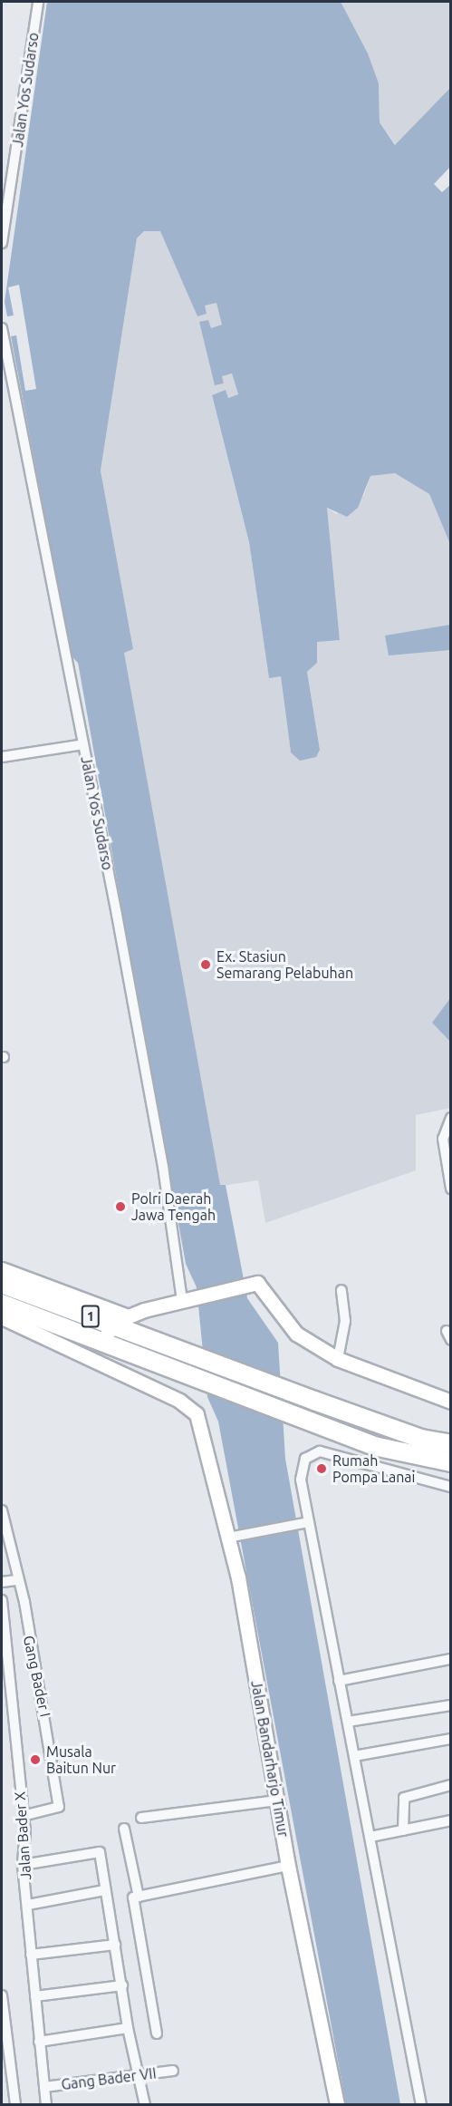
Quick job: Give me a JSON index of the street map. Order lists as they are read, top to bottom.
{
  "streets": {
    "highway": ["1"],
    "street": [
      "Jalan Yos Sudarso",
      "Gang Bader I",
      "Jalan Bandarharjo Timur",
      "Jalan Bader X",
      "Gang Bader VII"
    ]
  },
  "crossings": [
    ["1", "Jalan Bandarharjo Timur"],
    ["Gang Bader I", "Jalan Bader X"],
    ["Jalan Bader X", "Gang Bader VII"]
  ],
  "places": [
    "Ex. Stasiun Semarang Pelabuhan",
    "Polri Daerah Jawa Tengah",
    "Rumah Pompa Lanai",
    "Musala Baitun Nur"
  ]
}
